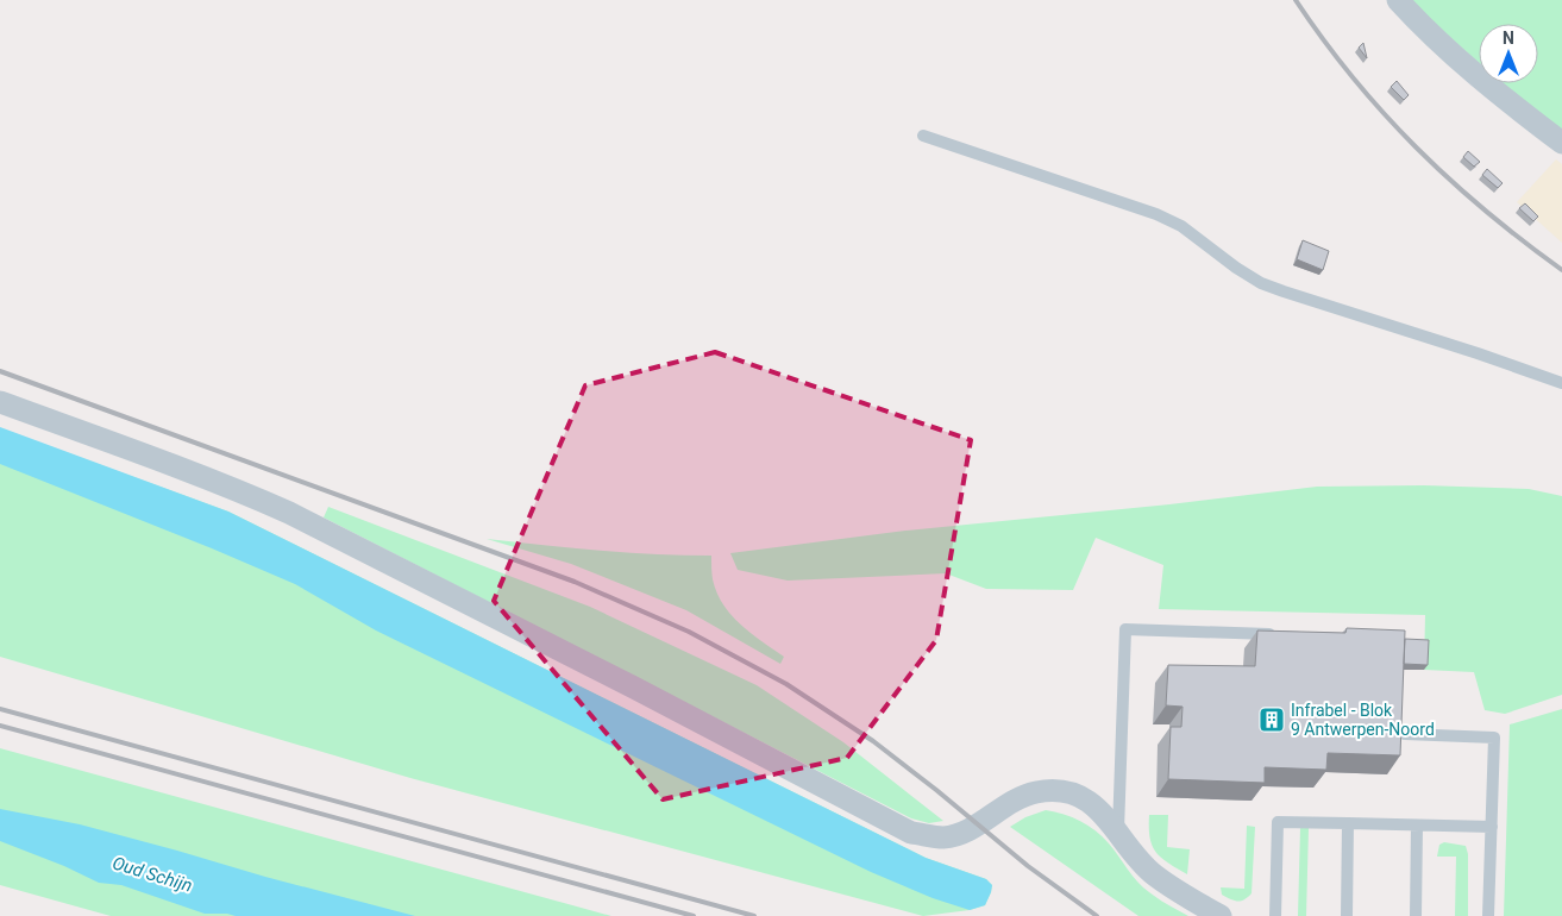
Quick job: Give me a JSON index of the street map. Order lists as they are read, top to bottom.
{
  "water": ["Oud Schijn"],
  "places": {
    "building": ["Infrabel - Blok 9 Antwerpen-Noord"]
  },
  "north": "top"
}
